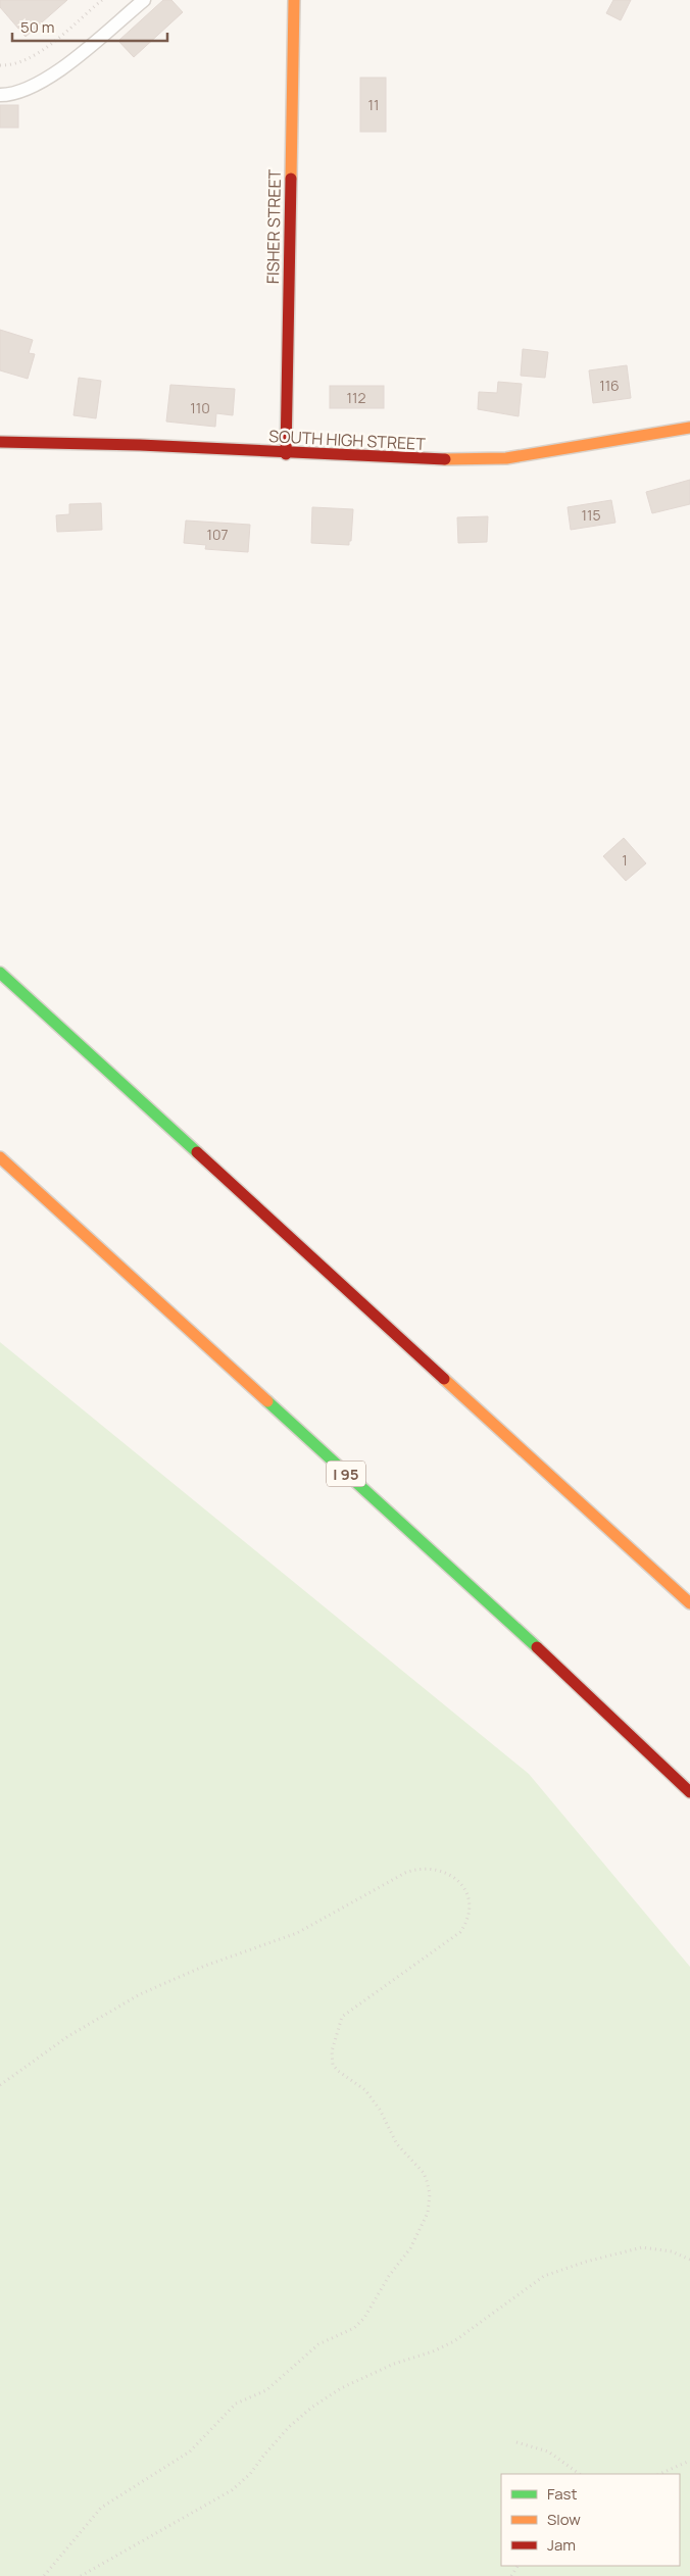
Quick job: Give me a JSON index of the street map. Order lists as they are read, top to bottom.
{
  "streets": {
    "main road": ["FISHER STREET", "SOUTH HIGH STREET", "I 95"]
  },
  "crossings": [
    ["FISHER STREET", "SOUTH HIGH STREET"]
  ],
  "house_numbers": [
    "11",
    "116",
    "112",
    "110",
    "115",
    "107",
    "1"
  ],
  "legend": ["Fast", "Slow", "Jam"],
  "scale_bar": "50 m"
}
